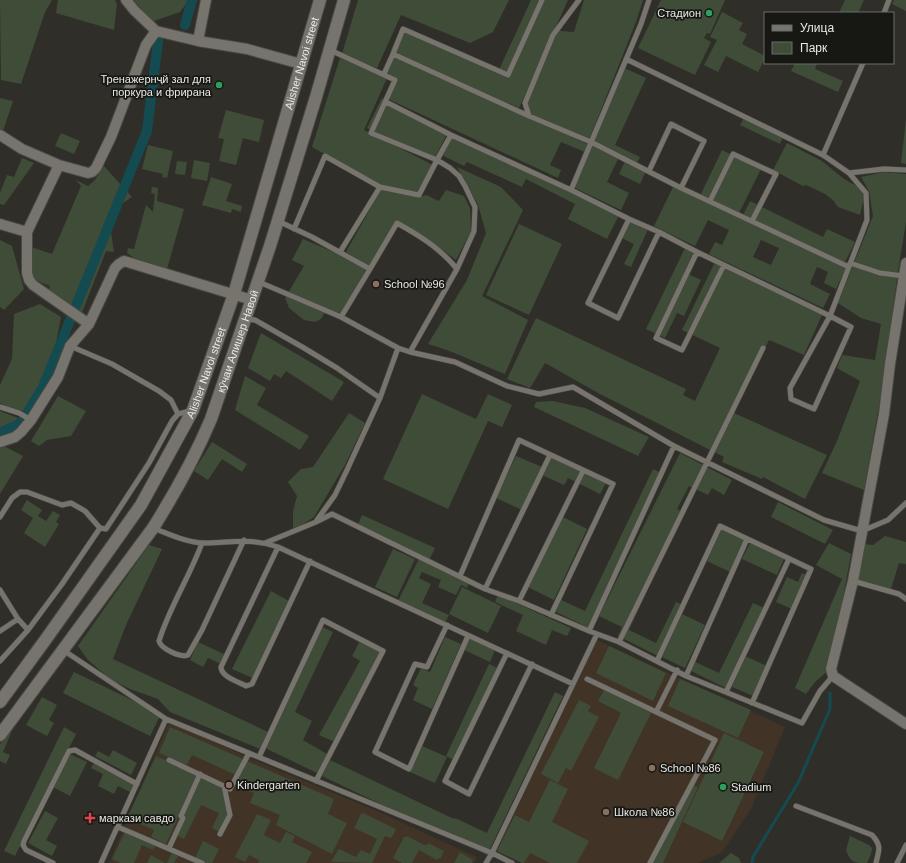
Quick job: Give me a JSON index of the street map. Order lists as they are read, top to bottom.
{
  "streets": {
    "street": ["Alisher Navoi street", "кӯчаи Алишер Навоӣ"]
  },
  "places": {
    "other": [
      "Стадион",
      "Тренажернҷй зал для поркура и фрирана",
      "School №96",
      "School №86",
      "Kindergarten",
      "Stadium",
      "Школа №86"
    ],
    "health": ["маркази савдо"]
  },
  "legend": ["Улица", "Парк"]
}
